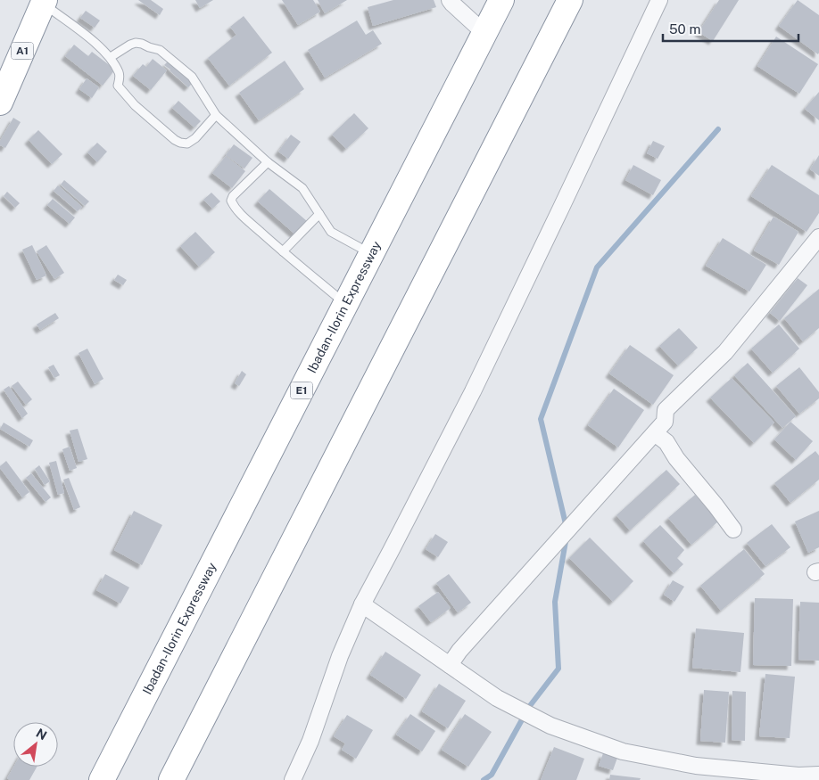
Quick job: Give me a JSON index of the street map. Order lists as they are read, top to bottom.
{
  "streets": {
    "highway": ["A1", "Ibadan-Ilorin Expressway", "E1"]
  },
  "scale_bar": "50 m",
  "north": "top right"
}
